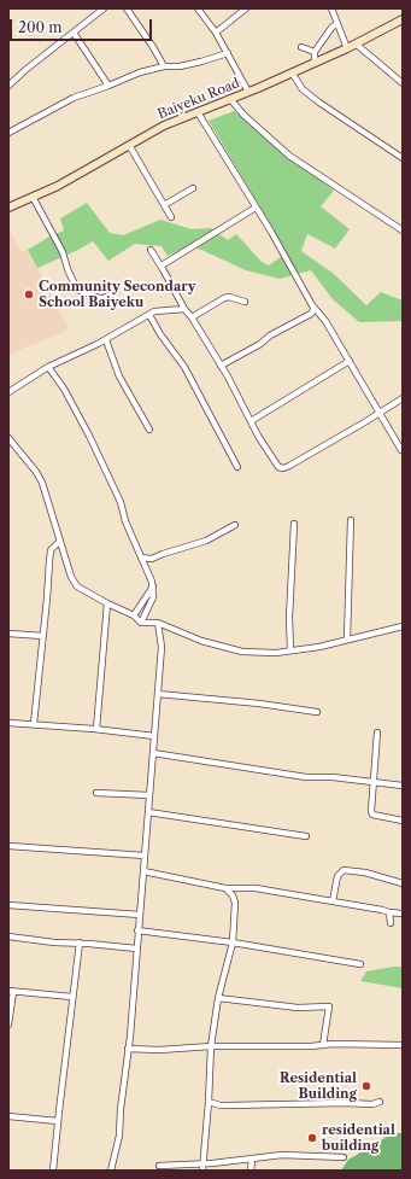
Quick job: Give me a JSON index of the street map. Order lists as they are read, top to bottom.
{
  "streets": {
    "main road": ["Baiyeku Road"]
  },
  "places": ["Community Secondary School Baiyeku", "Residential Building", "residential building"],
  "scale_bar": "200 m"
}
